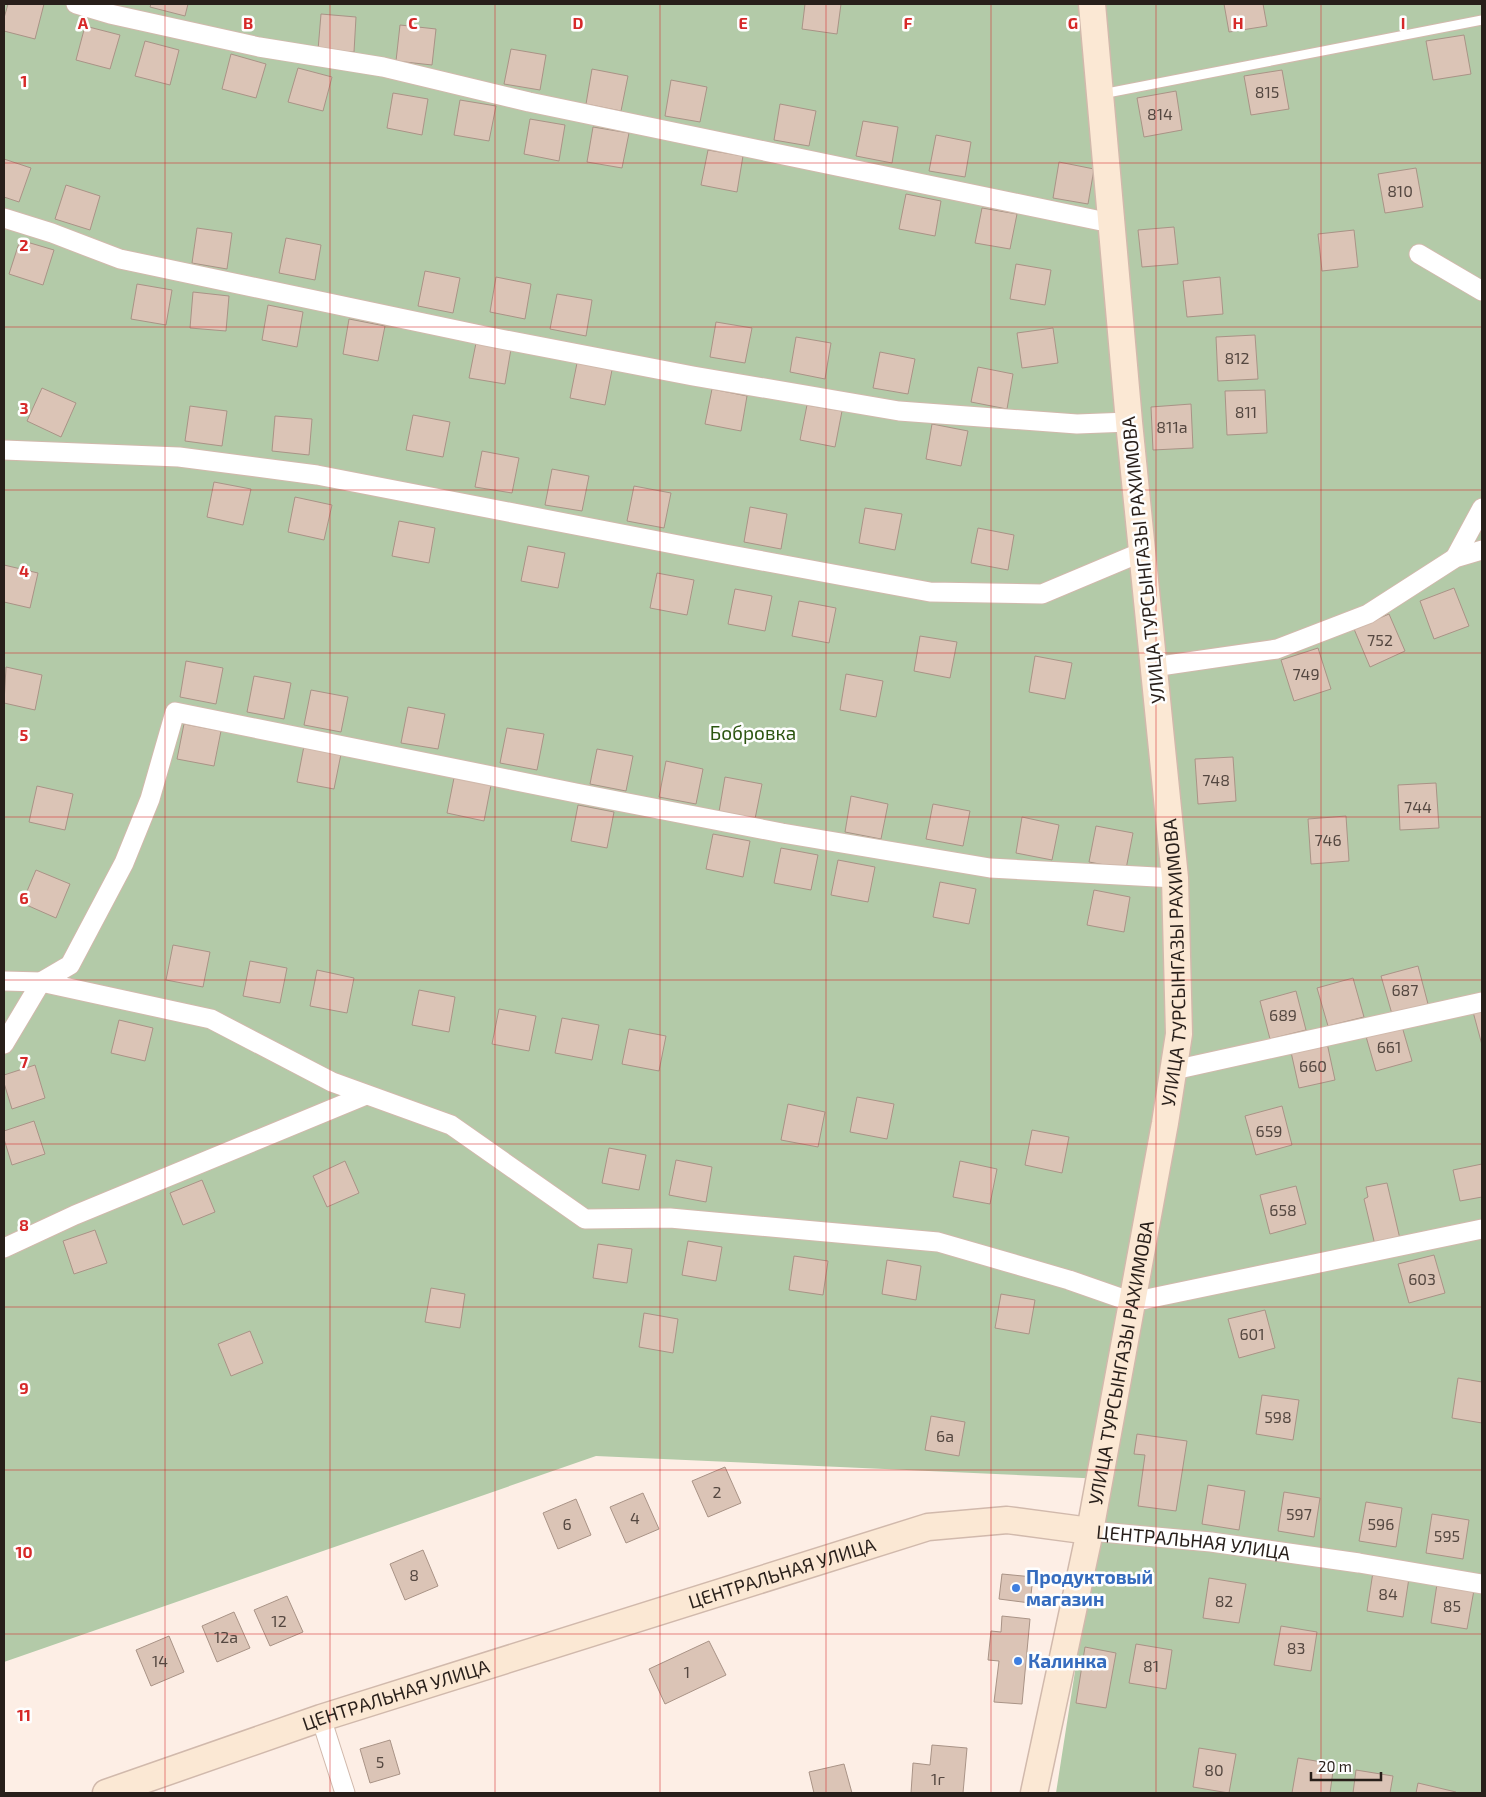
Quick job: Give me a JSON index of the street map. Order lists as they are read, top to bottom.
{
  "streets": {
    "street": ["УЛИЦА ТУРСЫНГАЗЫ РАХИМОВА", "ЦЕНТРАЛЬНАЯ УЛИЦА"]
  },
  "crossings": [
    ["УЛИЦА ТУРСЫНГАЗЫ РАХИМОВА", "ЦЕНТРАЛЬНАЯ УЛИЦА"]
  ],
  "parks": ["Бобровка"],
  "places": ["Продуктовый магазин", "Калинка"],
  "house_numbers": [
    "815",
    "814",
    "810",
    "812",
    "811",
    "811а",
    "752",
    "749",
    "748",
    "744",
    "746",
    "687",
    "689",
    "661",
    "660",
    "659",
    "658",
    "603",
    "601",
    "598",
    "6а",
    "2",
    "597",
    "4",
    "6",
    "596",
    "595",
    "8",
    "84",
    "82",
    "85",
    "12",
    "12а",
    "83",
    "14",
    "81",
    "1",
    "5",
    "80",
    "1г"
  ],
  "scale_bar": "20 m",
  "grid": {
    "columns": [
      "A",
      "B",
      "C",
      "D",
      "E",
      "F",
      "G",
      "H",
      "I"
    ],
    "rows": [
      "1",
      "2",
      "3",
      "4",
      "5",
      "6",
      "7",
      "8",
      "9",
      "10",
      "11"
    ]
  }
}
